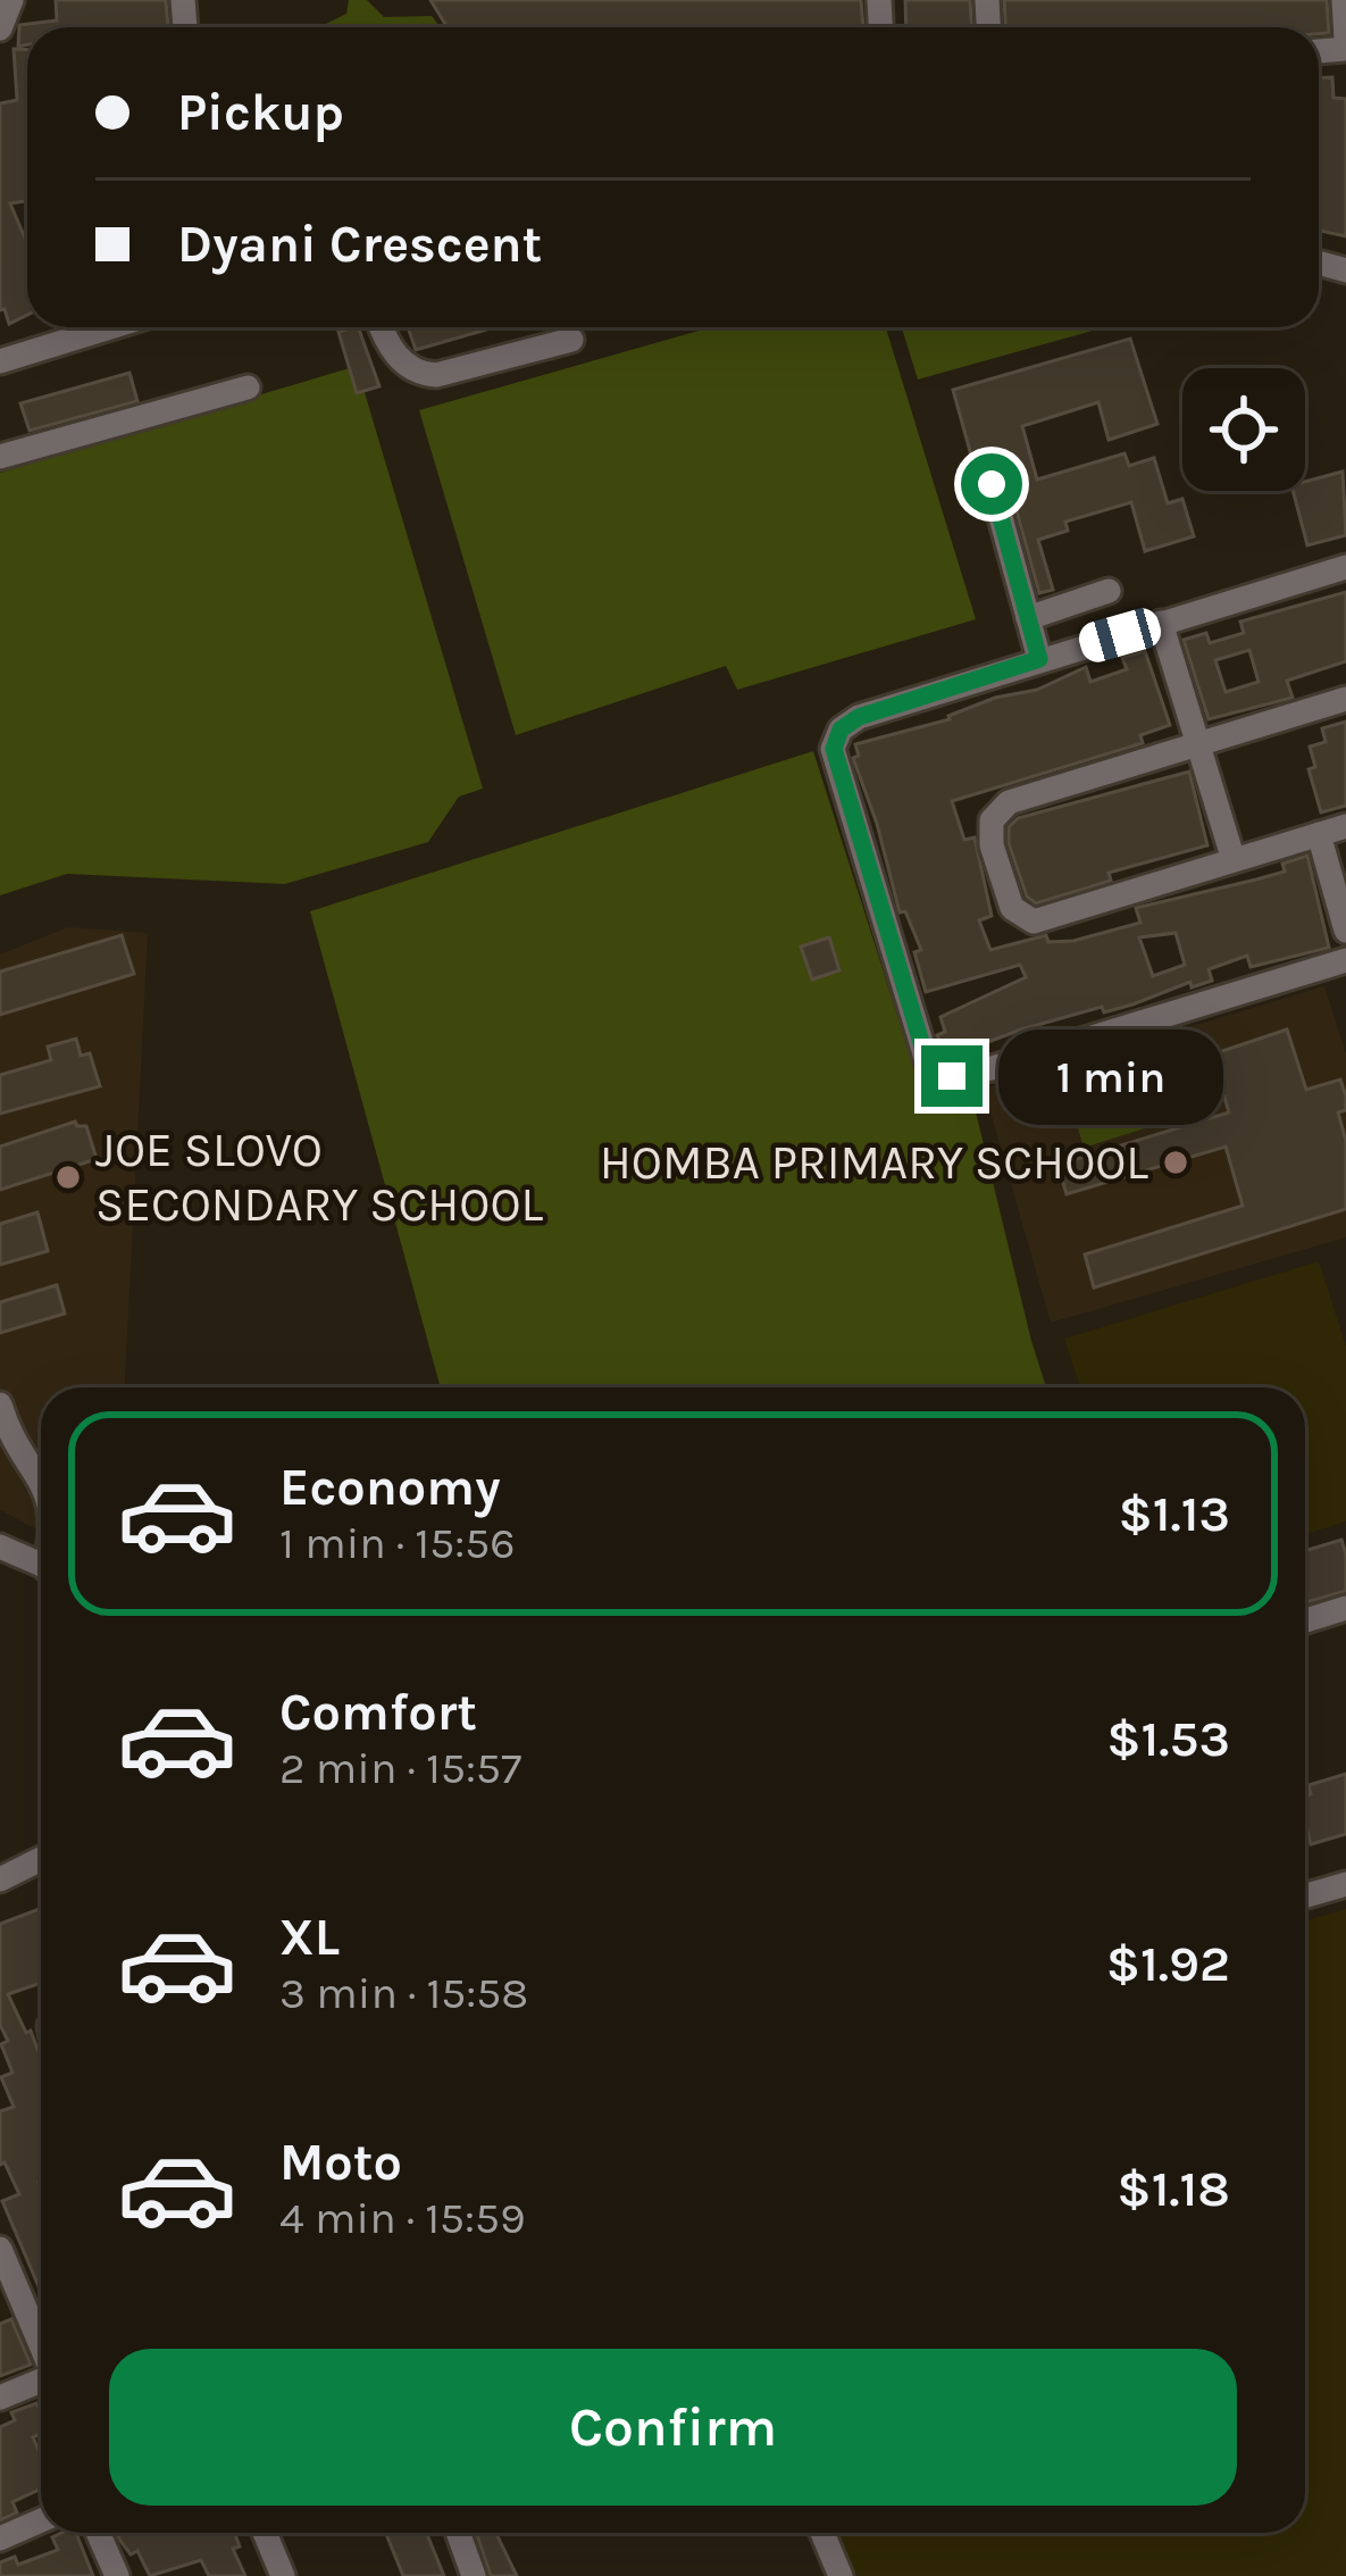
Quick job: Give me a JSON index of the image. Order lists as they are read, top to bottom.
{
  "places": ["HOMBA PRIMARY SCHOOL", "JOE SLOVO SECONDARY SCHOOL"],
  "page": {
    "banner": ["Pickup", "Dyani Crescent"],
    "bubble": "1 min",
    "list": [
      {
        "name": "Economy",
        "note": "1 min · 15:56",
        "value": "$1.13"
      },
      {
        "name": "Comfort",
        "note": "2 min · 15:57",
        "value": "$1.53"
      },
      {
        "name": "XL",
        "note": "3 min · 15:58",
        "value": "$1.92"
      },
      {
        "name": "Moto",
        "note": "4 min · 15:59",
        "value": "$1.18"
      }
    ],
    "buttons": "Confirm"
  }
}
